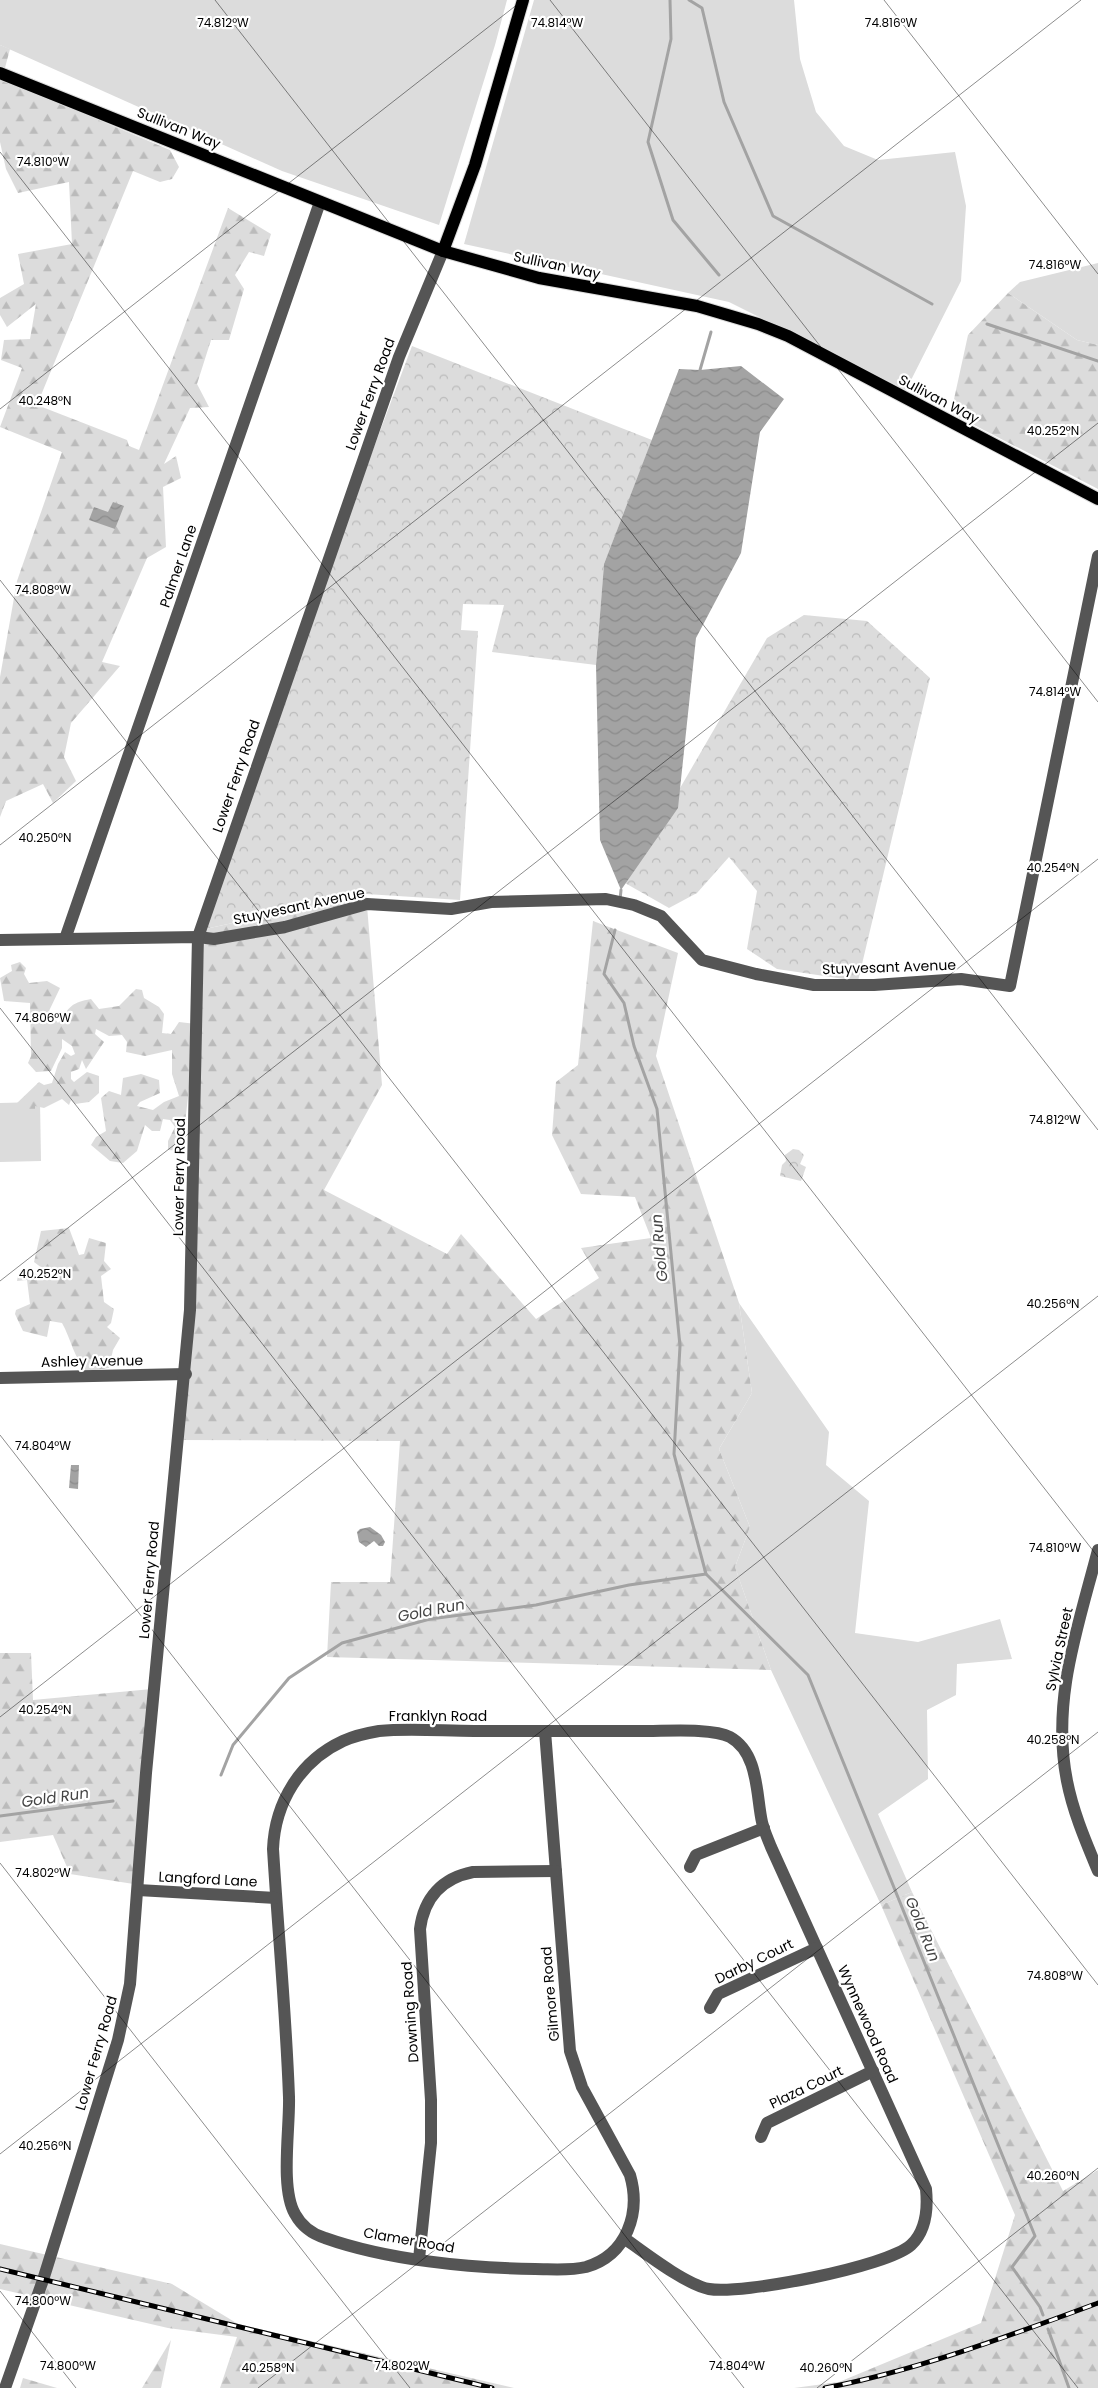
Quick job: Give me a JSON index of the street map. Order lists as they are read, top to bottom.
{
  "streets": {
    "main road": ["Sullivan Way", "Lower Ferry Road"],
    "street": [
      "Palmer Lane",
      "Stuyvesant Avenue",
      "Ashley Avenue",
      "Sylvia Street",
      "Franklyn Road",
      "Langford Lane",
      "Darby Court",
      "Gilmore Road",
      "Downing Road",
      "Wynnewood Road",
      "Plaza Court",
      "Clamer Road"
    ]
  },
  "crossings": [
    ["Sullivan Way", "Lower Ferry Road"],
    ["Sullivan Way", "Palmer Lane"],
    ["Lower Ferry Road", "Stuyvesant Avenue"],
    ["Lower Ferry Road", "Ashley Avenue"],
    ["Lower Ferry Road", "Langford Lane"],
    ["Palmer Lane", "Stuyvesant Avenue"],
    ["Franklyn Road", "Langford Lane"],
    ["Franklyn Road", "Gilmore Road"],
    ["Franklyn Road", "Wynnewood Road"],
    ["Franklyn Road", "Clamer Road"],
    ["Langford Lane", "Clamer Road"],
    ["Darby Court", "Wynnewood Road"],
    ["Gilmore Road", "Downing Road"],
    ["Gilmore Road", "Wynnewood Road"],
    ["Gilmore Road", "Clamer Road"],
    ["Downing Road", "Clamer Road"],
    ["Wynnewood Road", "Plaza Court"],
    ["Wynnewood Road", "Clamer Road"]
  ],
  "water": ["Gold Run"],
  "coordinates": [
    "74.814°W",
    "74.816°W",
    "74.812°W",
    "74.810°W",
    "40.248°N",
    "40.252°N",
    "74.808°W",
    "40.250°N",
    "40.254°N",
    "74.806°W",
    "40.256°N",
    "74.804°W",
    "40.258°N",
    "74.802°W",
    "40.260°N",
    "74.800°W"
  ]
}
